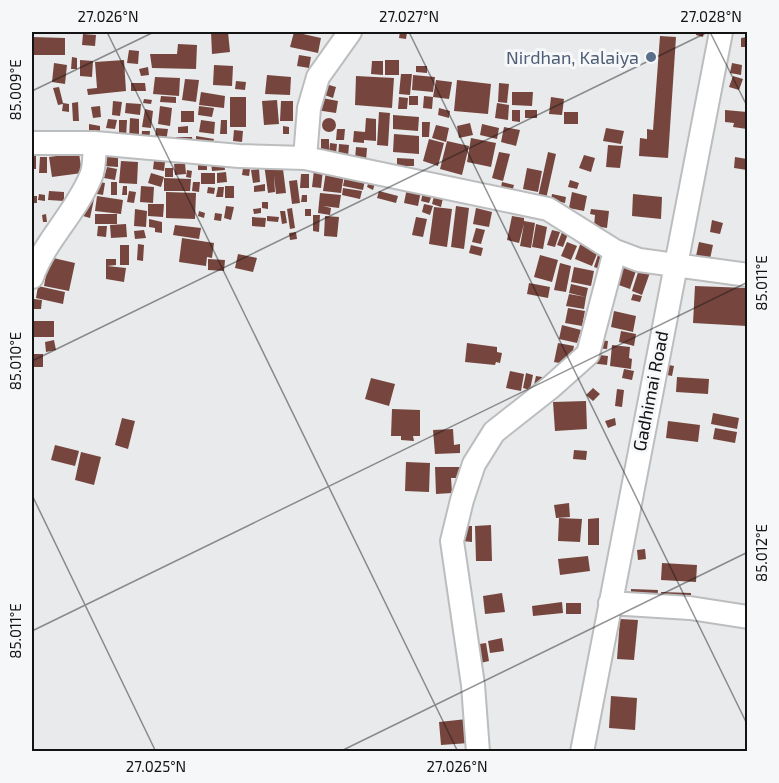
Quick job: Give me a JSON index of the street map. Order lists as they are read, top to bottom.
{
  "streets": {
    "street": ["Gadhimai Road"]
  },
  "places": ["Nirdhan, Kalaiya"],
  "coordinates": [
    "27.026°N",
    "27.027°N",
    "27.028°N",
    "85.009°E",
    "85.011°E",
    "85.010°E",
    "85.012°E",
    "27.025°N"
  ]
}
